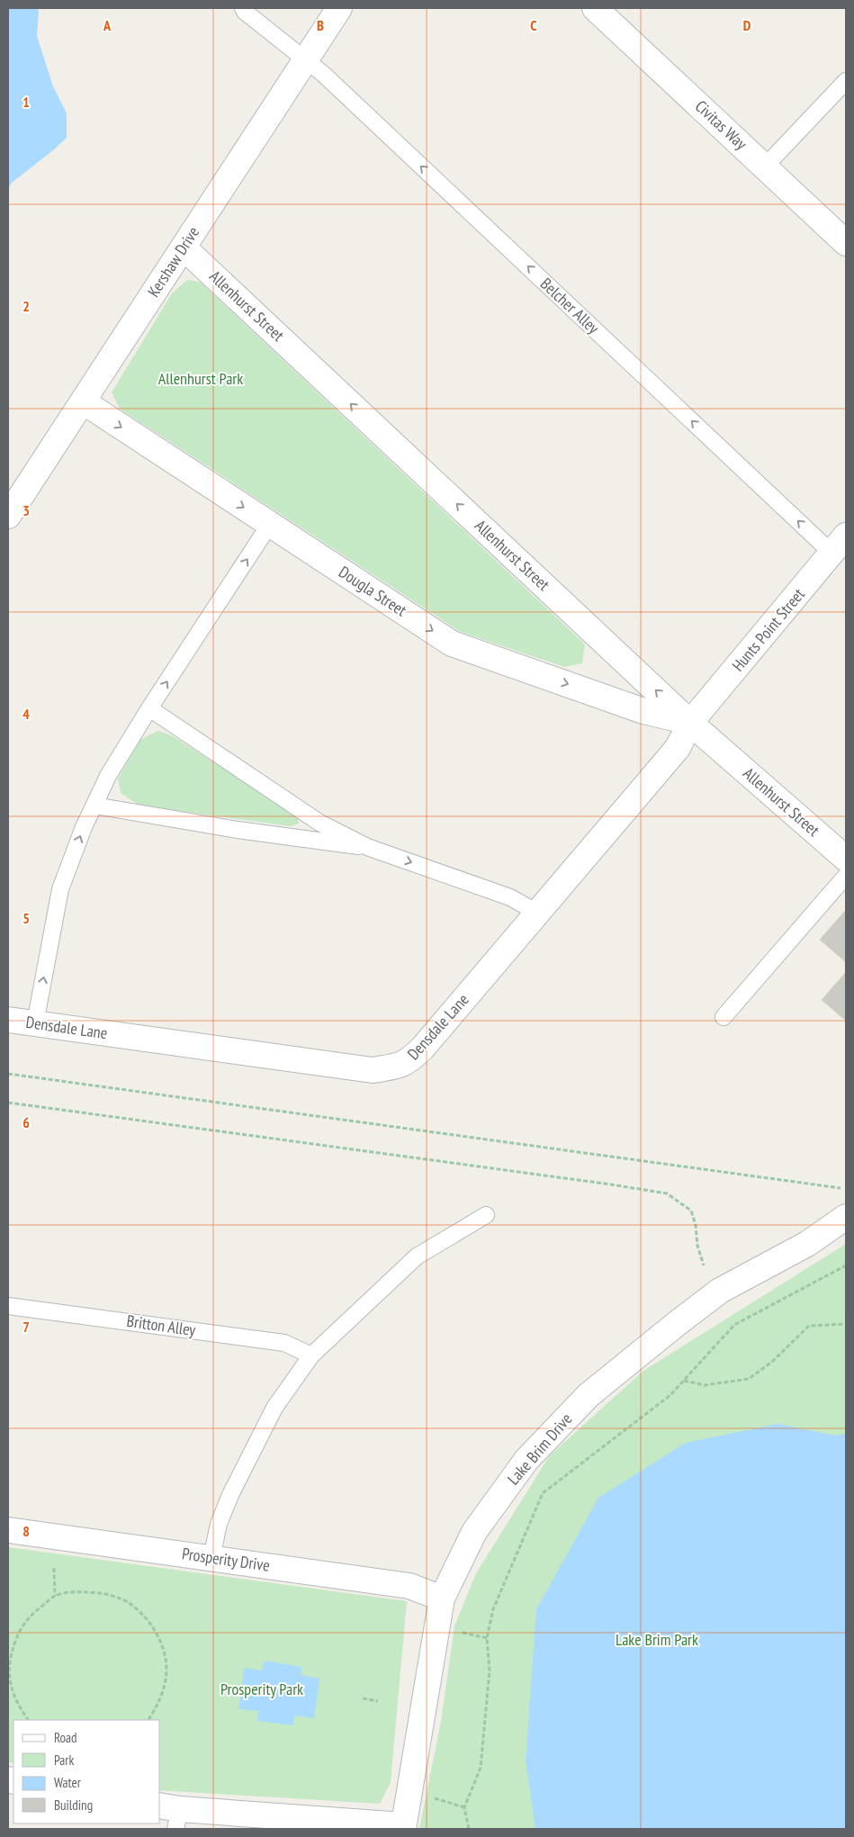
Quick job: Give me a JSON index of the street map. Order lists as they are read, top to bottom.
{
  "streets": {
    "street": [
      "Civitas Way",
      "Kershaw Drive",
      "Allenhurst Street",
      "Dougla Street",
      "Hunts Point Street",
      "Densdale Lane",
      "Lake Brim Drive",
      "Prosperity Drive"
    ],
    "lane": ["Belcher Alley", "Britton Alley"]
  },
  "crossings": [
    ["Kershaw Drive", "Allenhurst Street"],
    ["Kershaw Drive", "Belcher Alley"],
    ["Kershaw Drive", "Dougla Street"],
    ["Allenhurst Street", "Dougla Street"],
    ["Allenhurst Street", "Hunts Point Street"],
    ["Allenhurst Street", "Densdale Lane"],
    ["Belcher Alley", "Hunts Point Street"],
    ["Dougla Street", "Hunts Point Street"],
    ["Dougla Street", "Densdale Lane"],
    ["Hunts Point Street", "Densdale Lane"],
    ["Lake Brim Drive", "Prosperity Drive"]
  ],
  "one_way": ["Allenhurst Street", "Belcher Alley", "Dougla Street"],
  "parks": ["Allenhurst Park", "Lake Brim Park", "Prosperity Park"],
  "legend": [
    "Road",
    "Park",
    "Water",
    "Building"
  ],
  "grid": {
    "columns": [
      "A",
      "B",
      "C",
      "D"
    ],
    "rows": [
      "1",
      "2",
      "3",
      "4",
      "5",
      "6",
      "7",
      "8"
    ]
  }
}
